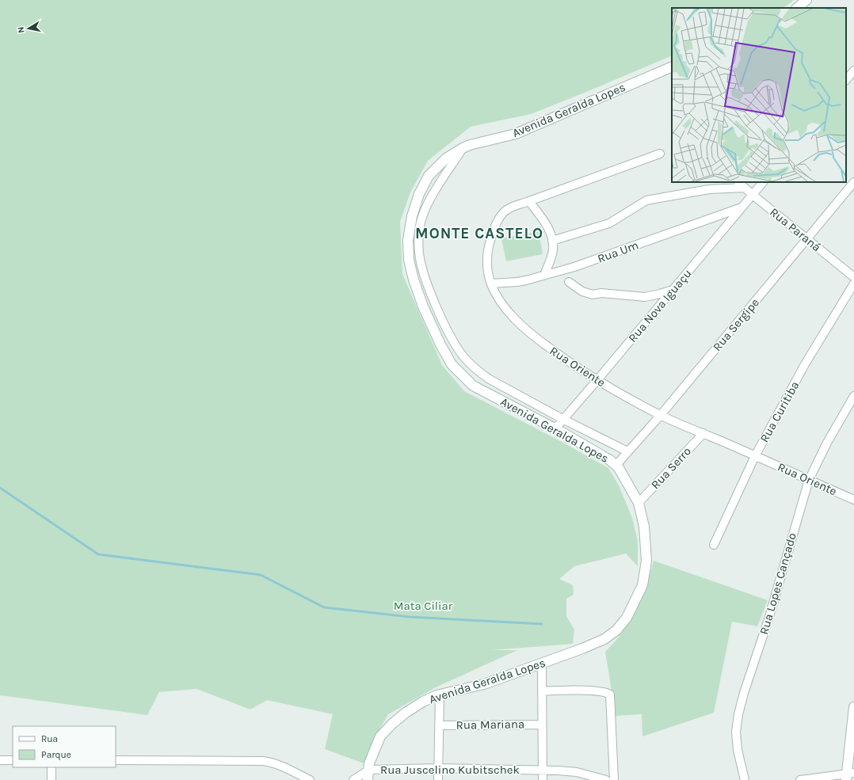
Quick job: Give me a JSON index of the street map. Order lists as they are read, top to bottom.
{
  "streets": {
    "main road": ["Avenida Geralda Lopes"],
    "street": [
      "Rua Paraná",
      "Rua Um",
      "Rua Nova Iguaçu",
      "Rua Sergipe",
      "Rua Oriente",
      "Rua Curitiba",
      "Rua Serro",
      "Rua Lopes Cançado",
      "Rua Mariana",
      "Rua Juscelino Kubitschek"
    ]
  },
  "crossings": [
    ["Avenida Geralda Lopes", "Rua Nova Iguaçu"],
    ["Avenida Geralda Lopes", "Rua Sergipe"],
    ["Avenida Geralda Lopes", "Rua Serro"],
    ["Avenida Geralda Lopes", "Rua Juscelino Kubitschek"],
    ["Rua Paraná", "Rua Nova Iguaçu"],
    ["Rua Paraná", "Rua Sergipe"],
    ["Rua Um", "Rua Nova Iguaçu"],
    ["Rua Um", "Rua Oriente"],
    ["Rua Nova Iguaçu", "Rua Oriente"],
    ["Rua Sergipe", "Rua Oriente"],
    ["Rua Oriente", "Rua Curitiba"],
    ["Rua Oriente", "Rua Serro"],
    ["Rua Oriente", "Rua Lopes Cançado"]
  ],
  "districts": ["MONTE CASTELO"],
  "parks": ["Mata Ciliar"],
  "legend": ["Rua", "Parque"],
  "north": "left"
}
